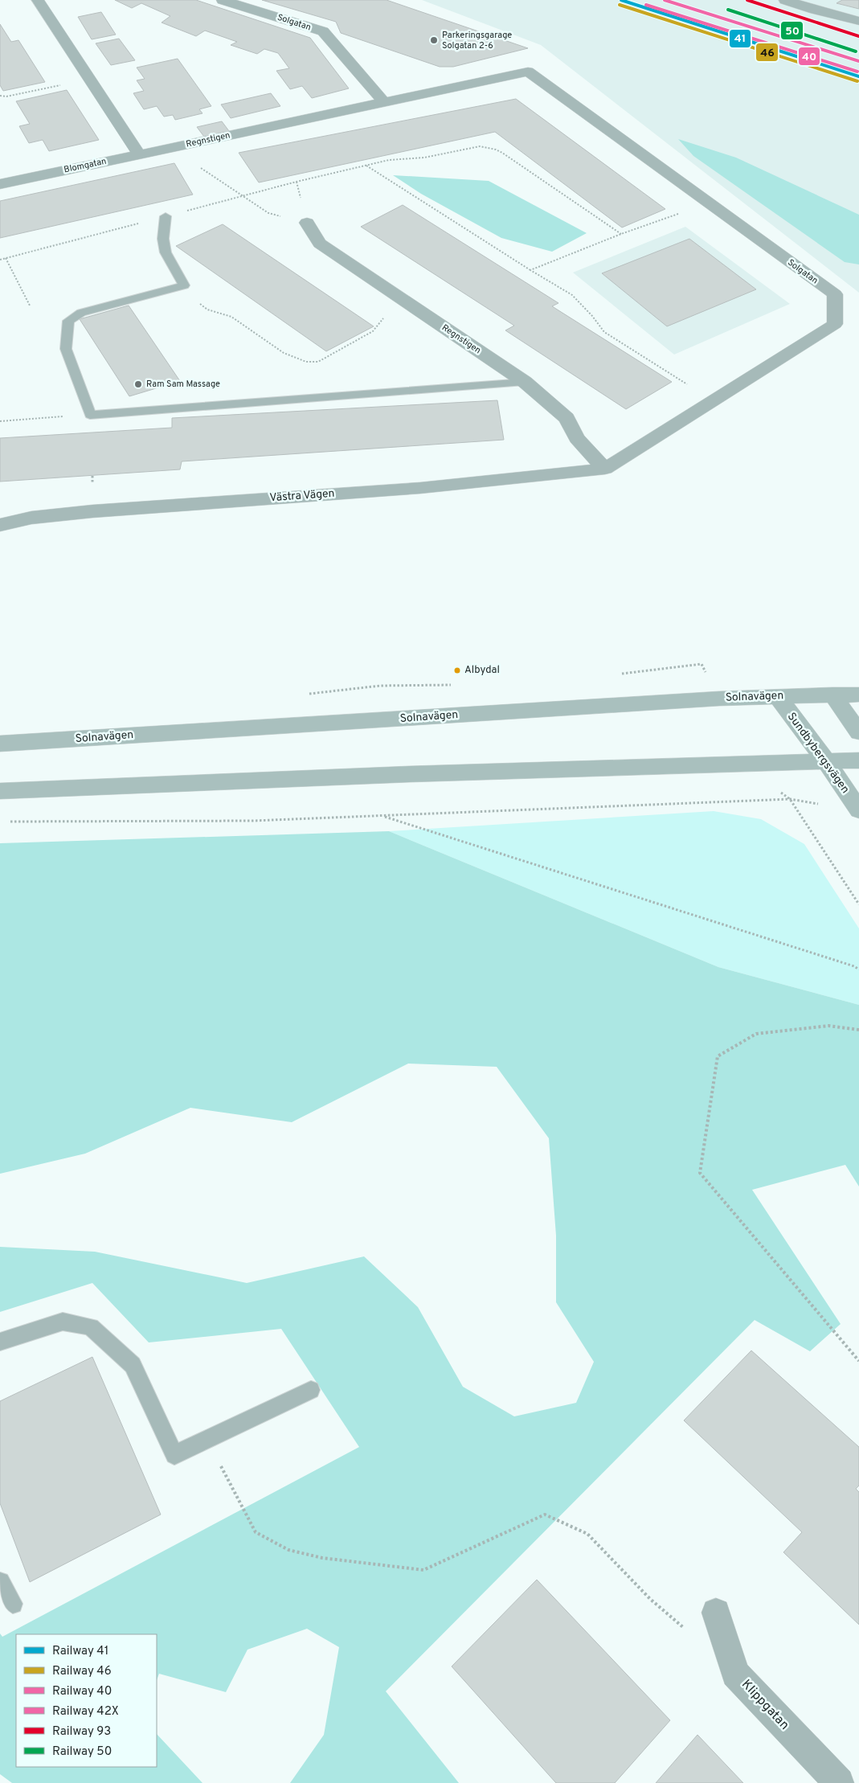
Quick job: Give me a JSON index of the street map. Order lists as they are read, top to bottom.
{
  "streets": {
    "main road": ["Solnavägen", "Sundbybergsvägen"],
    "street": [
      "Solgatan",
      "Regnstigen",
      "Blomgatan",
      "Västra Vägen",
      "Klippgatan"
    ]
  },
  "crossings": [
    ["Solgatan", "Regnstigen"],
    ["Solgatan", "Västra Vägen"],
    ["Regnstigen", "Blomgatan"],
    ["Regnstigen", "Västra Vägen"],
    ["Solnavägen", "Sundbybergsvägen"]
  ],
  "places": ["Parkeringsgarage Solgatan 2-6", "Ram Sam Massage", "Albydal"],
  "lines": [
    "rail line 41",
    "rail line 42X",
    "rail line 93",
    "rail line 46",
    "rail line 40",
    "rail line 50"
  ],
  "legend": [
    "Railway 41",
    "Railway 46",
    "Railway 40",
    "Railway 42X",
    "Railway 93",
    "Railway 50"
  ]
}
